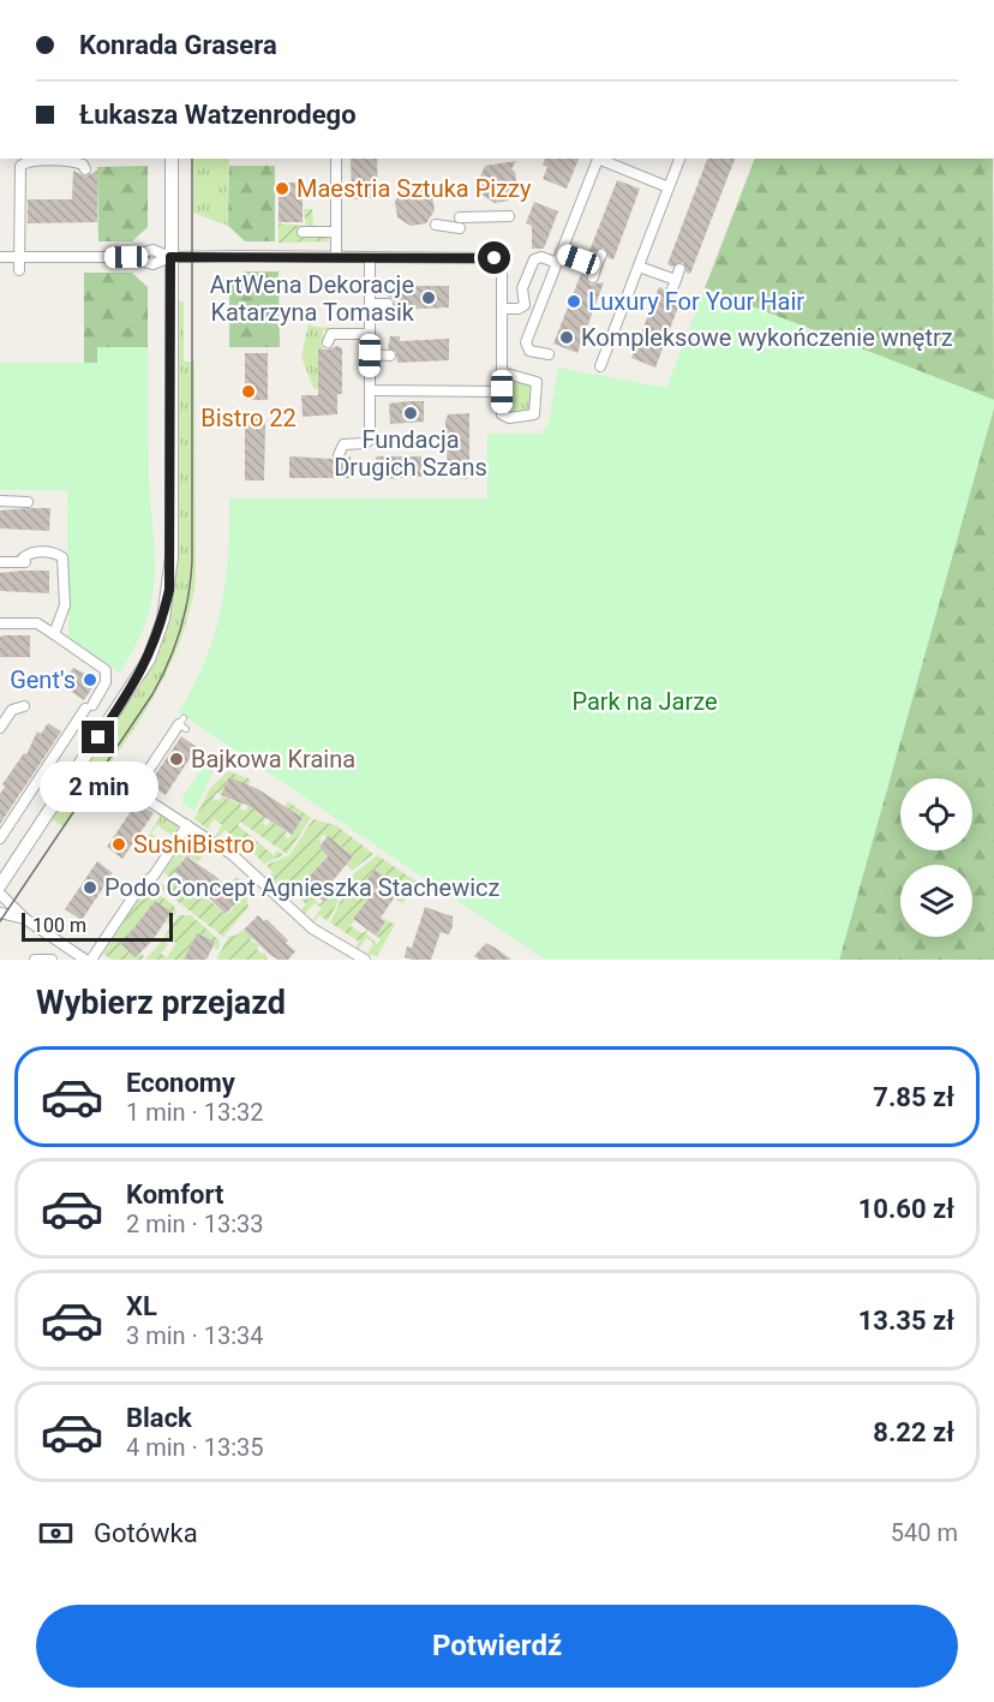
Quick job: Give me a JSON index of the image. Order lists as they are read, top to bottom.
{
  "parks": ["Park na Jarze"],
  "places": [
    "Maestria Sztuka Pizzy",
    "ArtWena Dekoracje Katarzyna Tomasik",
    "Luxury For Your Hair",
    "Kompleksowe wykończenie wnętrz",
    "Bistro 22",
    "Fundacja Drugich Szans",
    "Gent's",
    "Bajkowa Kraina",
    "SushiBistro",
    "Podo Concept Agnieszka Stachewicz"
  ],
  "scale_bar": "100 m",
  "page": {
    "banner": ["Konrada Grasera", "Łukasza Watzenrodego"],
    "bubble": "2 min",
    "scale": "100 m",
    "heading": "Wybierz przejazd",
    "list": [
      {
        "name": "Economy",
        "note": "1 min · 13:32",
        "value": "7.85 zł"
      },
      {
        "name": "Komfort",
        "note": "2 min · 13:33",
        "value": "10.60 zł"
      },
      {
        "name": "XL",
        "note": "3 min · 13:34",
        "value": "13.35 zł"
      },
      {
        "name": "Black",
        "note": "4 min · 13:35",
        "value": "8.22 zł"
      }
    ],
    "pay": ["Gotówka", "540 m"],
    "buttons": "Potwierdź"
  }
}
